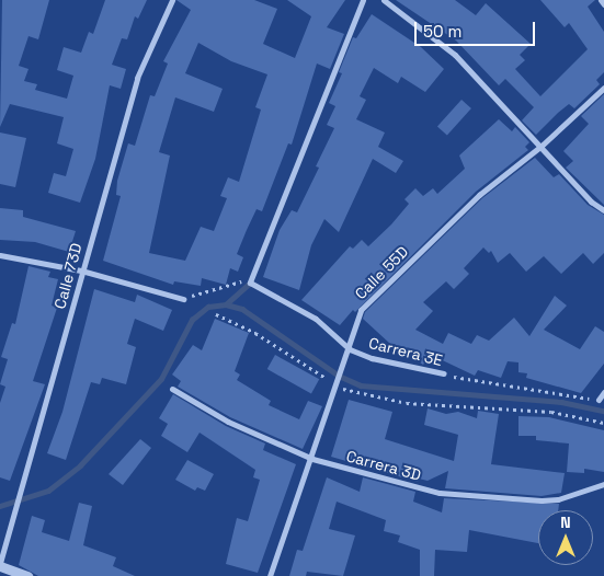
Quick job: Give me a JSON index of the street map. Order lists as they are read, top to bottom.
{
  "streets": {
    "street": [
      "Calle 55D",
      "Calle 73D",
      "Carrera 3E",
      "Carrera 3D"
    ]
  },
  "crossings": [
    ["Calle 55D", "Carrera 3E"],
    ["Calle 55D", "Carrera 3D"]
  ],
  "scale_bar": "50 m",
  "north": "top"
}
